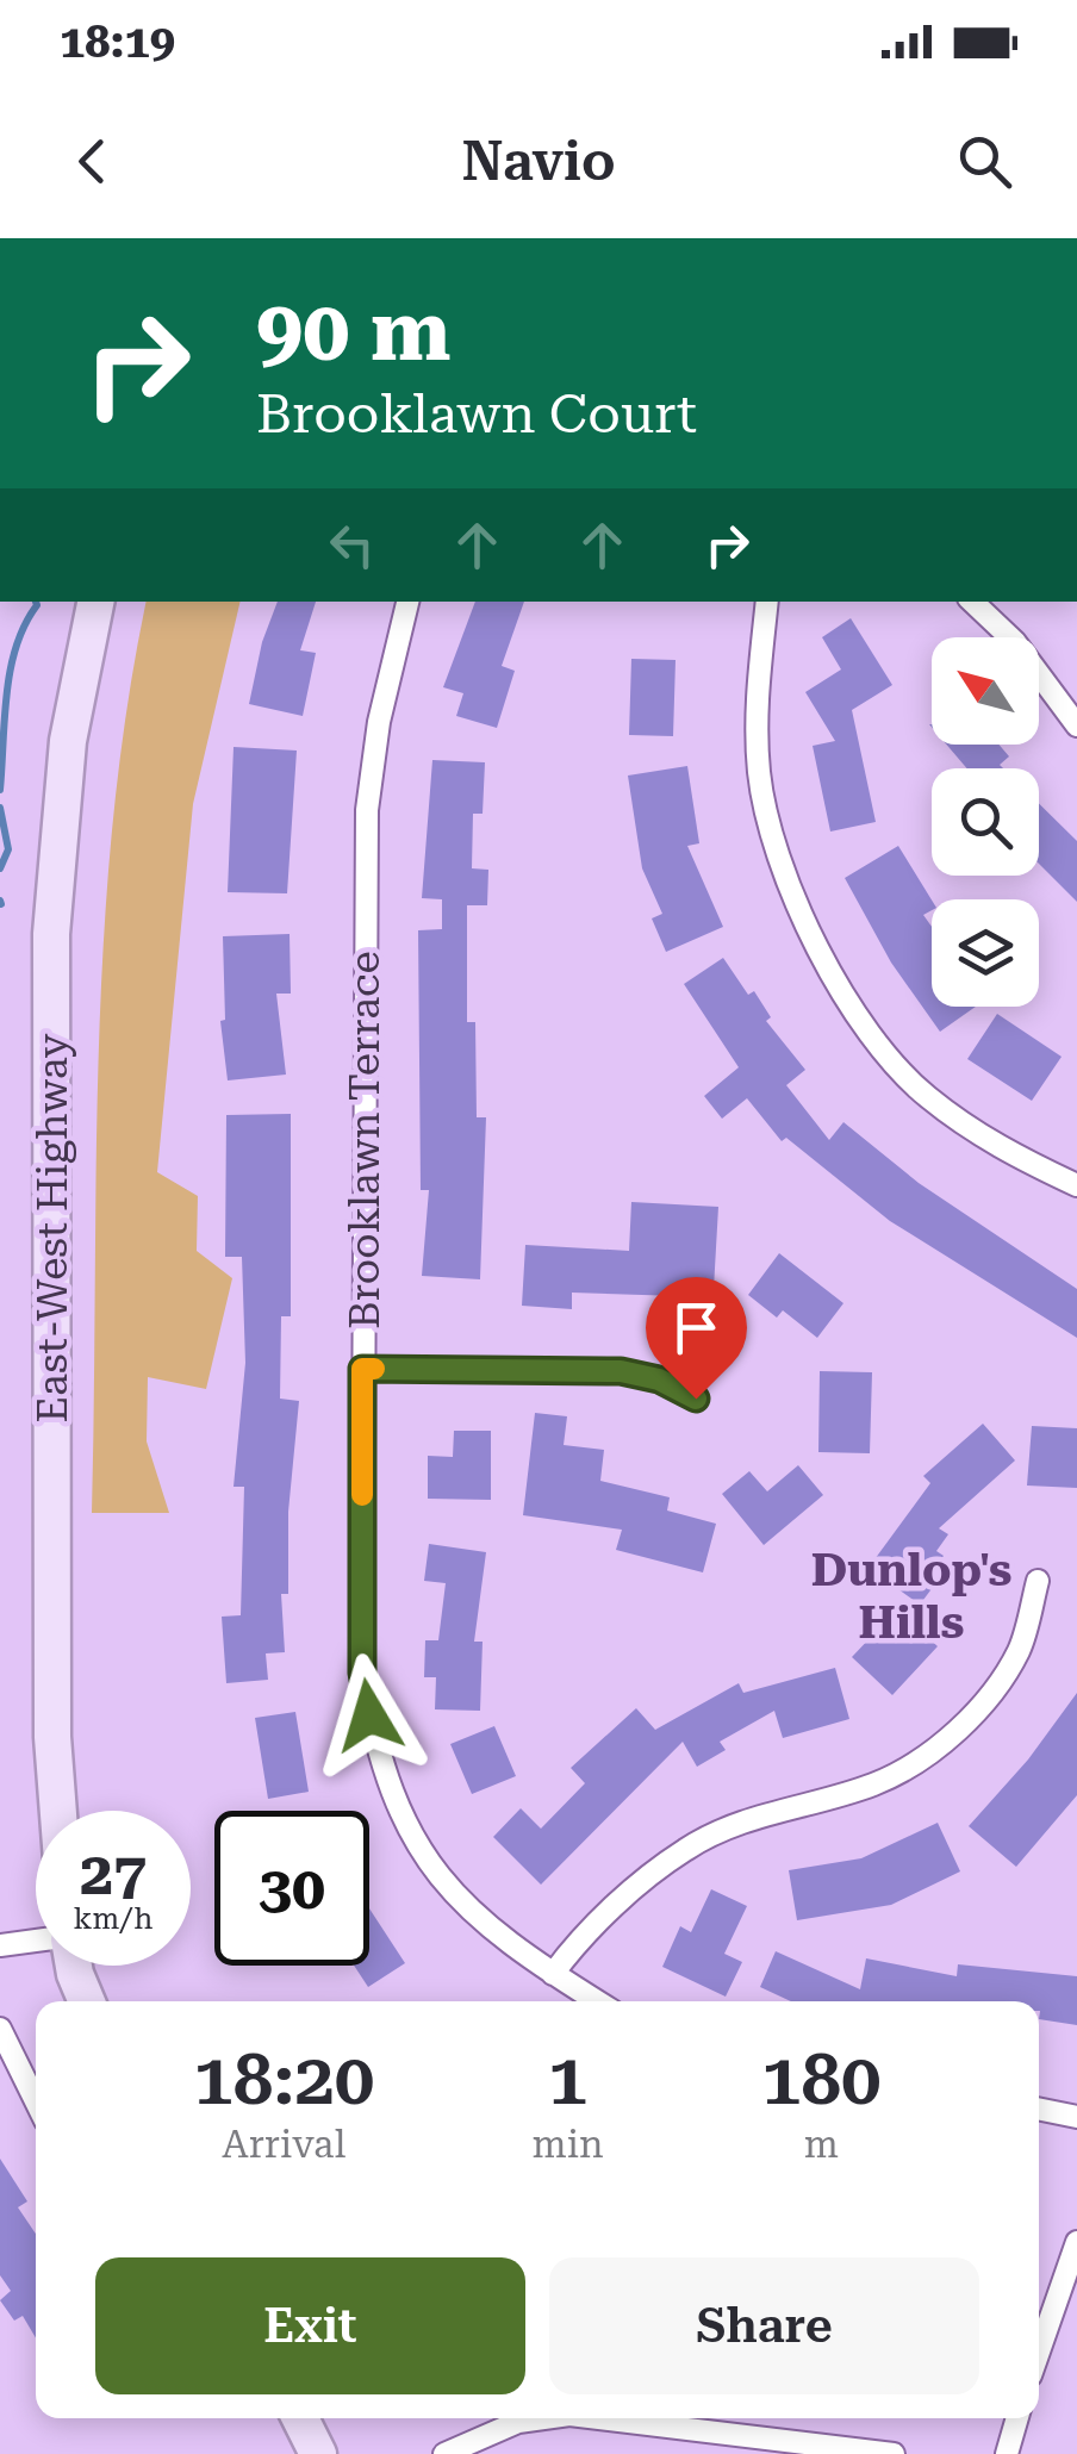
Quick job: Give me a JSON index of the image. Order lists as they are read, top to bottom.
{
  "streets": {
    "main road": ["East-West Highway"],
    "street": ["Brooklawn Terrace"]
  },
  "districts": ["Dunlop's Hills"],
  "north": "top left",
  "page": {
    "status": "18:19",
    "header": "Navio",
    "turn": ["90 m", "Brooklawn Court"],
    "speed": "27 km/h",
    "limit": "30",
    "eta": [
      "18:20",
      "Arrival",
      "1",
      "min",
      "180",
      "m"
    ],
    "buttons": ["Exit", "Share"]
  }
}
